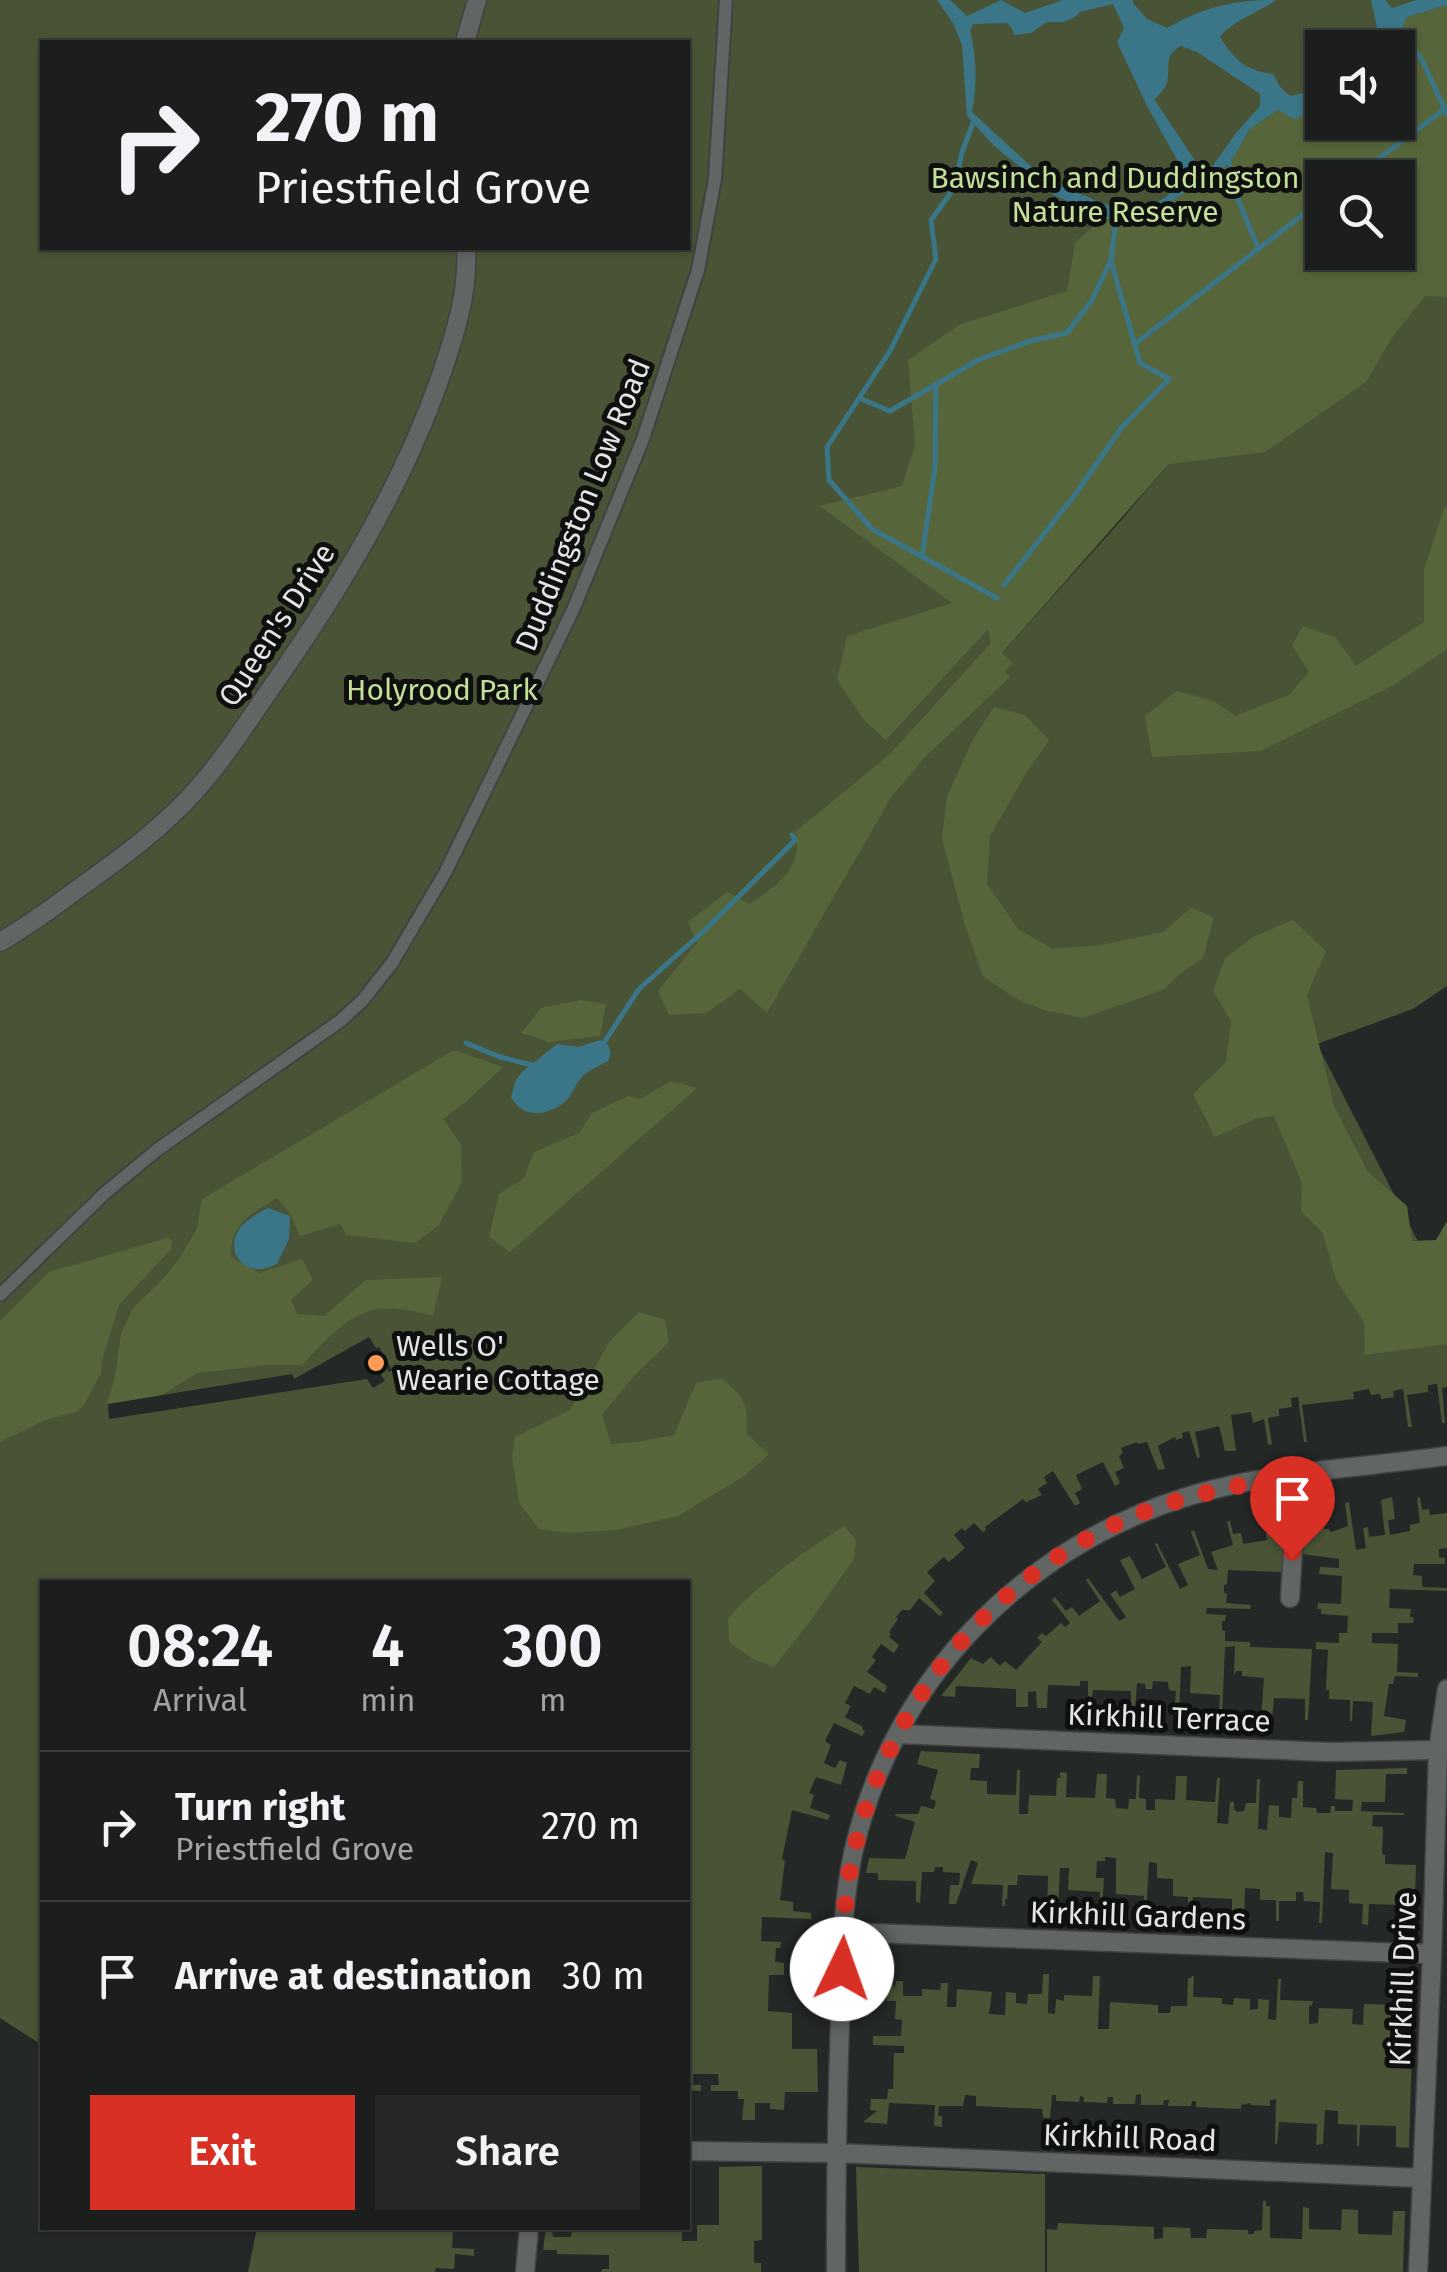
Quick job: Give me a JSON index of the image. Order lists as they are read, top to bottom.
{
  "streets": {
    "street": [
      "Duddingston Low Road",
      "Queen's Drive",
      "Kirkhill Terrace",
      "Kirkhill Gardens",
      "Kirkhill Drive",
      "Kirkhill Road"
    ]
  },
  "crossings": [
    ["Kirkhill Terrace", "Kirkhill Drive"],
    ["Kirkhill Gardens", "Kirkhill Drive"],
    ["Kirkhill Drive", "Kirkhill Road"]
  ],
  "parks": ["Bawsinch and Duddingston Nature Reserve", "Holyrood Park"],
  "places": ["Wells O' Wearie Cottage"],
  "page": {
    "turn": ["270 m", "Priestfield Grove"],
    "eta": [
      "08:24",
      "Arrival",
      "4",
      "min",
      "300",
      "m"
    ],
    "list": [
      {
        "name": "Turn right",
        "note": "Priestfield Grove",
        "value": "270 m"
      },
      {
        "name": "Arrive at destination",
        "value": "30 m"
      }
    ],
    "buttons": ["Exit", "Share"]
  }
}
